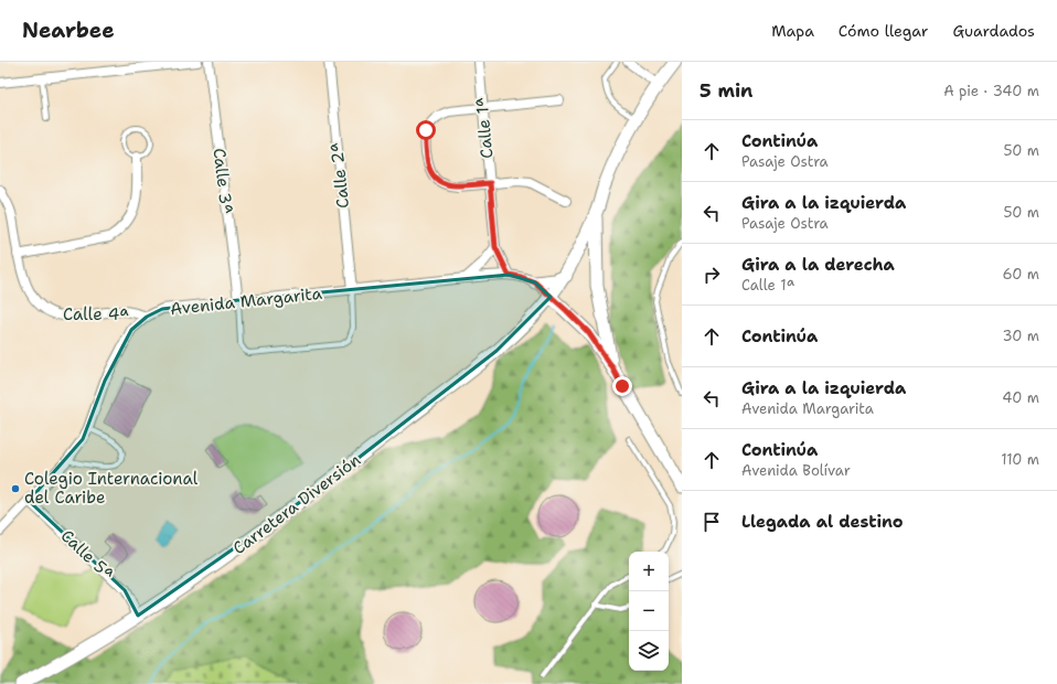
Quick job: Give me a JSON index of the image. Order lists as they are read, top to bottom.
{
  "streets": {
    "main road": ["Carretera Diversión"],
    "street": [
      "Calle 1ª",
      "Calle 2ª",
      "Calle 3ª",
      "Avenida Margarita",
      "Calle 4ª",
      "Calle 5ª"
    ]
  },
  "crossings": [
    ["Calle 2ª", "Avenida Margarita"],
    ["Calle 3ª", "Avenida Margarita"],
    ["Avenida Margarita", "Calle 4ª"],
    ["Avenida Margarita", "Carretera Diversión"],
    ["Avenida Margarita", "Calle 5ª"],
    ["Carretera Diversión", "Calle 5ª"]
  ],
  "places": ["Colegio Internacional del Caribe"],
  "page": {
    "header": "Nearbee",
    "nav": ["Mapa", "Cómo llegar", "Guardados"],
    "heading": ["5 min", "A pie · 340 m"],
    "list": [
      ["Continúa", "Pasaje Ostra", "50 m"],
      ["Gira a la izquierda", "Pasaje Ostra", "50 m"],
      ["Gira a la derecha", "Calle 1ª", "60 m"],
      ["Continúa", "30 m"],
      ["Gira a la izquierda", "Avenida Margarita", "40 m"],
      ["Continúa", "Avenida Bolívar", "110 m"],
      "Llegada al destino"
    ],
    "map_buttons": ["+", "−"]
  }
}
